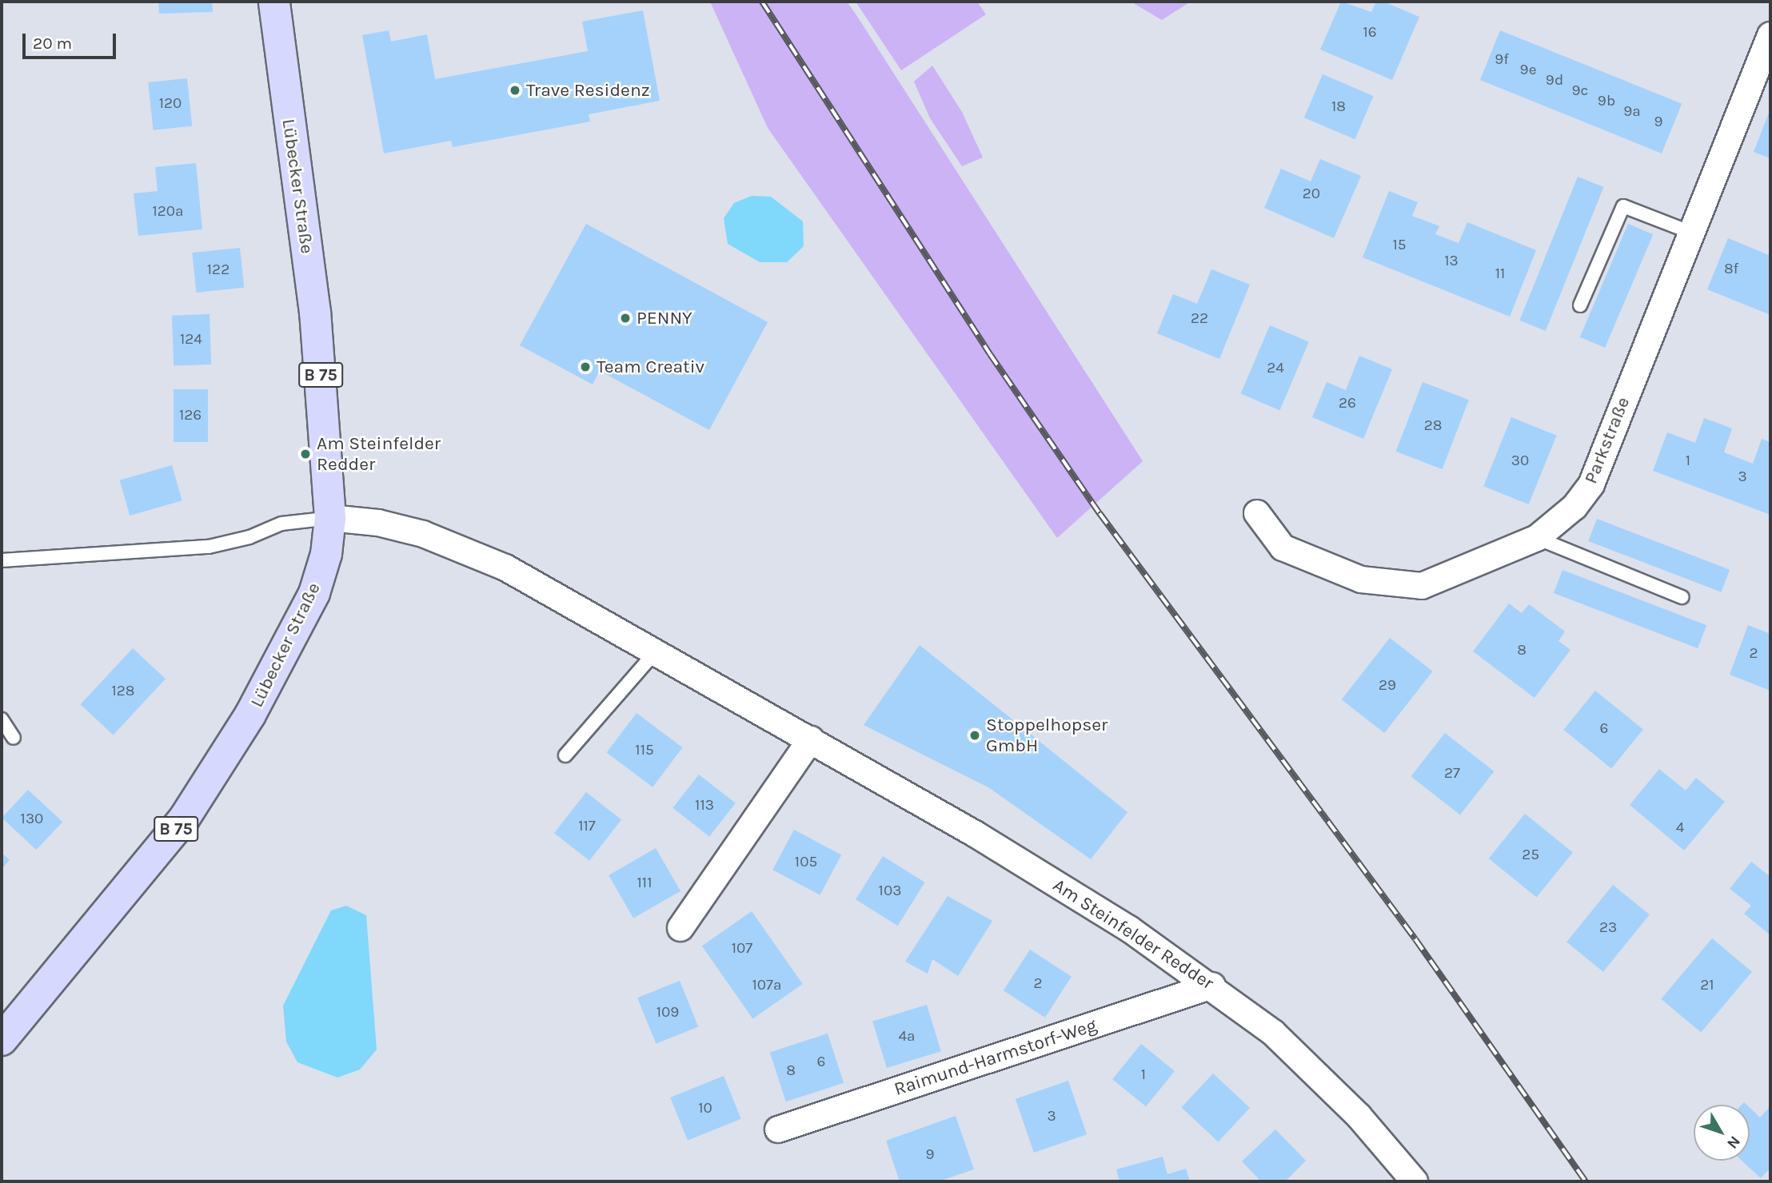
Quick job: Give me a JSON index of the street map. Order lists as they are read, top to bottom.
{
  "streets": {
    "main road": ["Lübecker Straße", "B 75"],
    "street": ["Parkstraße", "Am Steinfelder Redder", "Raimund-Harmstorf-Weg"]
  },
  "crossings": [
    ["Lübecker Straße", "Am Steinfelder Redder"],
    ["Am Steinfelder Redder", "Raimund-Harmstorf-Weg"]
  ],
  "places": [
    "Trave Residenz",
    "PENNY",
    "Team Creativ",
    "Am Steinfelder Redder",
    "Stoppelhopser GmbH"
  ],
  "house_numbers": [
    "16",
    "9f",
    "9e",
    "9d",
    "9c",
    "9b",
    "120",
    "18",
    "9a",
    "9",
    "20",
    "120a",
    "15",
    "13",
    "8f",
    "122",
    "11",
    "22",
    "124",
    "24",
    "26",
    "126",
    "28",
    "30",
    "1",
    "3",
    "8",
    "2",
    "29",
    "128",
    "6",
    "115",
    "27",
    "113",
    "130",
    "117",
    "4",
    "25",
    "105",
    "111",
    "103",
    "23",
    "107",
    "2",
    "107a",
    "21",
    "109",
    "4a",
    "6",
    "8",
    "1",
    "10",
    "3",
    "9"
  ],
  "scale_bar": "20 m",
  "north": "bottom right"
}
